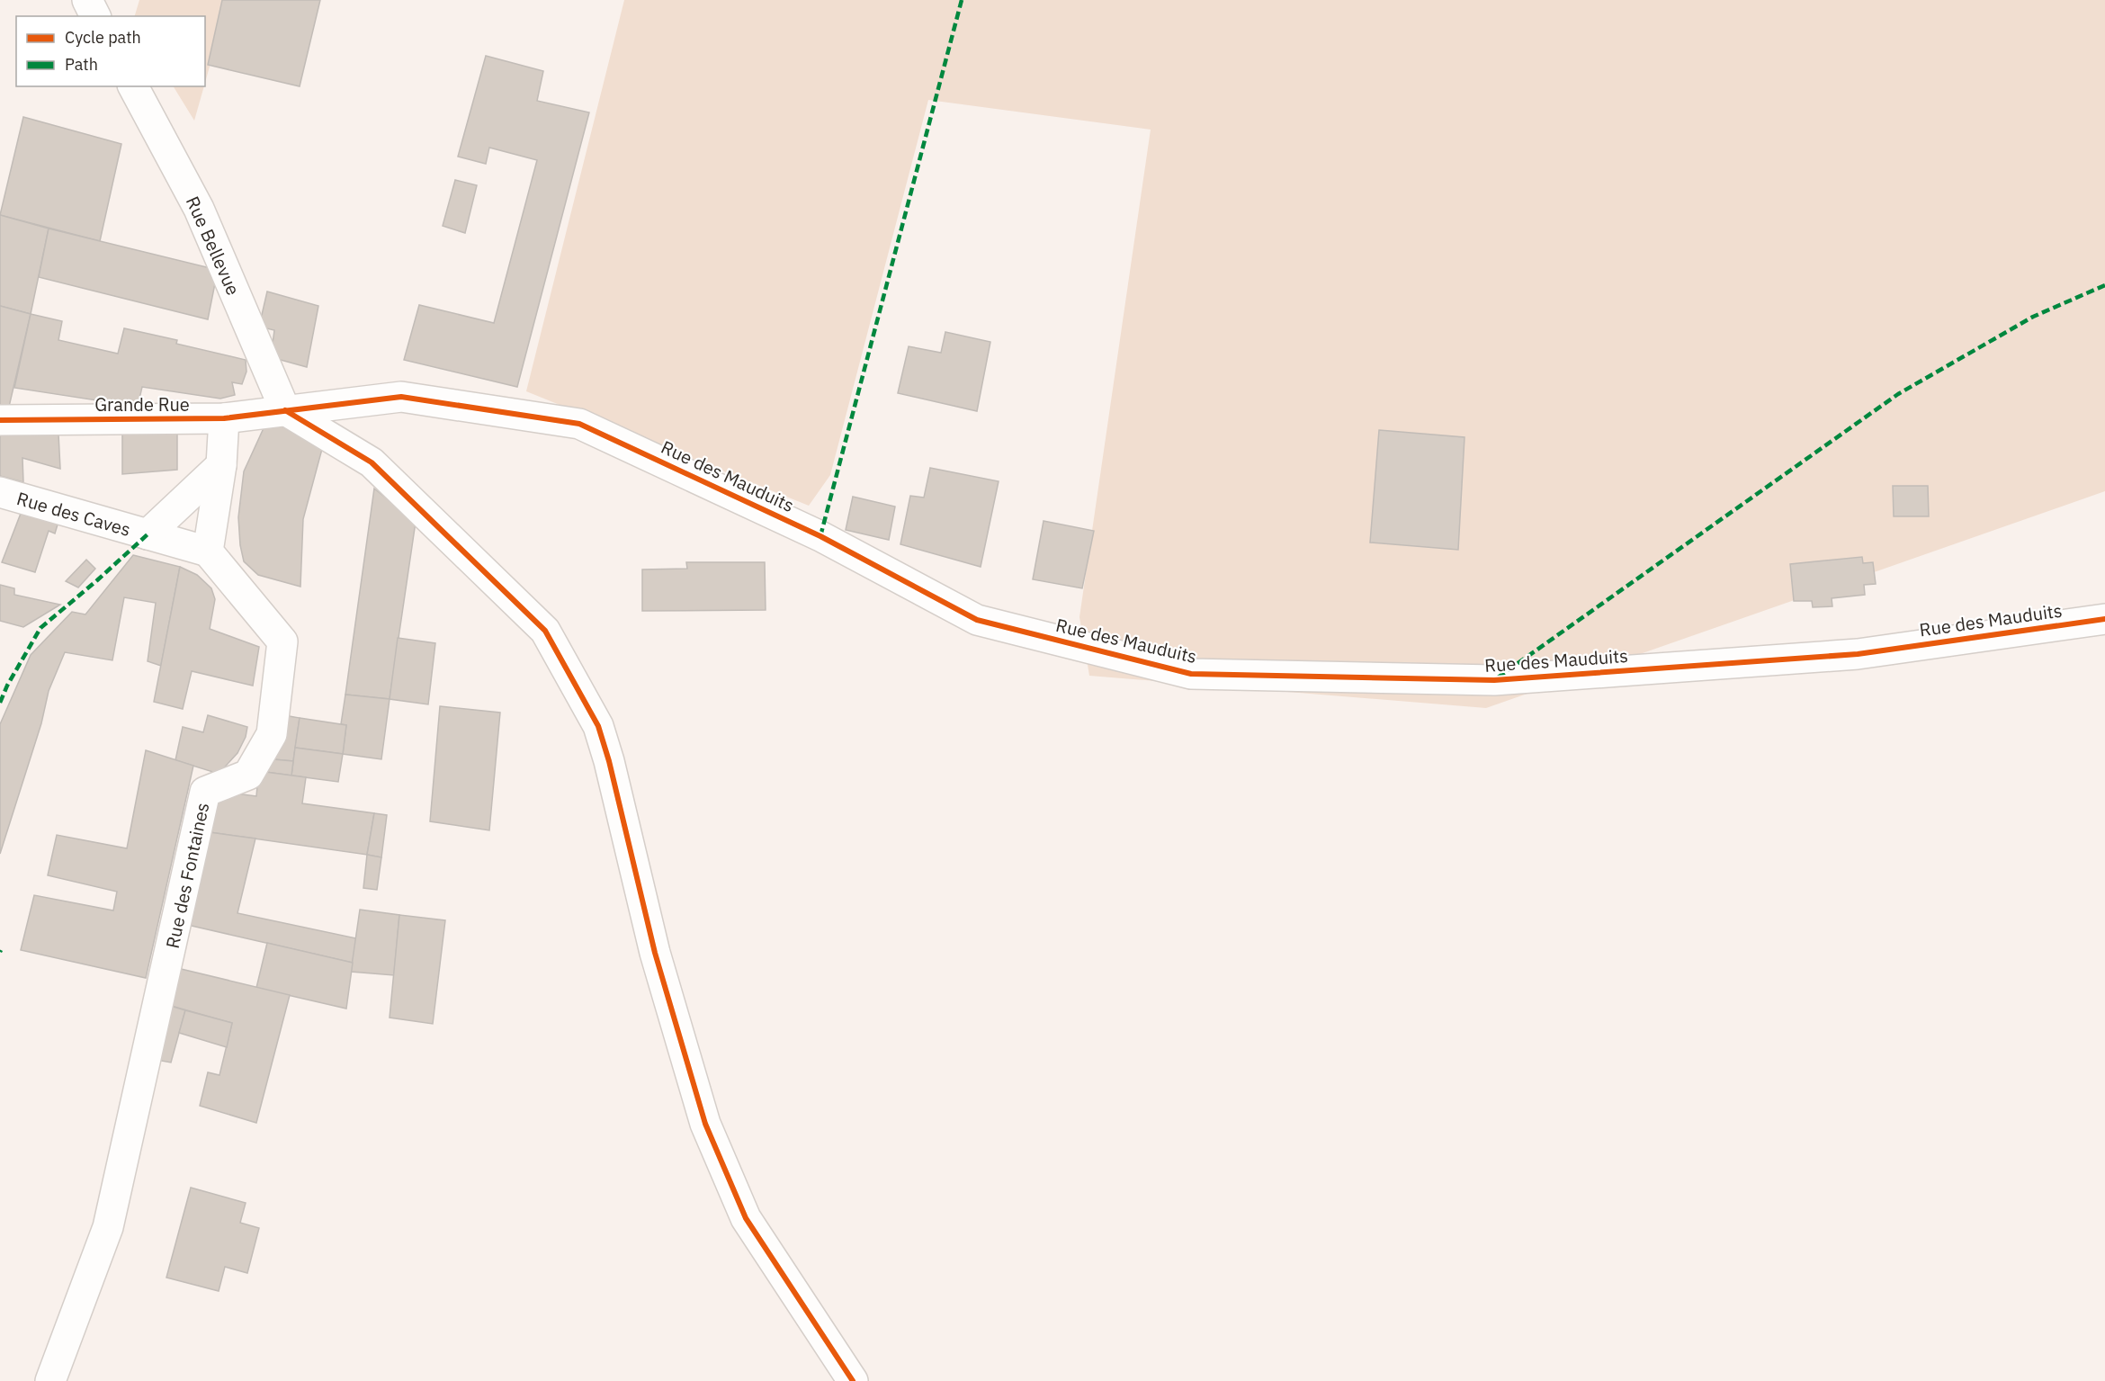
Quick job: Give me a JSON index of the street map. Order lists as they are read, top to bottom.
{
  "streets": {
    "street": [
      "Rue Bellevue",
      "Grande Rue",
      "Rue des Mauduits",
      "Rue des Caves",
      "Rue des Fontaines"
    ]
  },
  "crossings": [
    ["Rue Bellevue", "Grande Rue"],
    ["Rue Bellevue", "Rue des Mauduits"],
    ["Grande Rue", "Rue des Mauduits"],
    ["Rue des Caves", "Rue des Fontaines"]
  ],
  "legend": ["Cycle path", "Path"]
}
